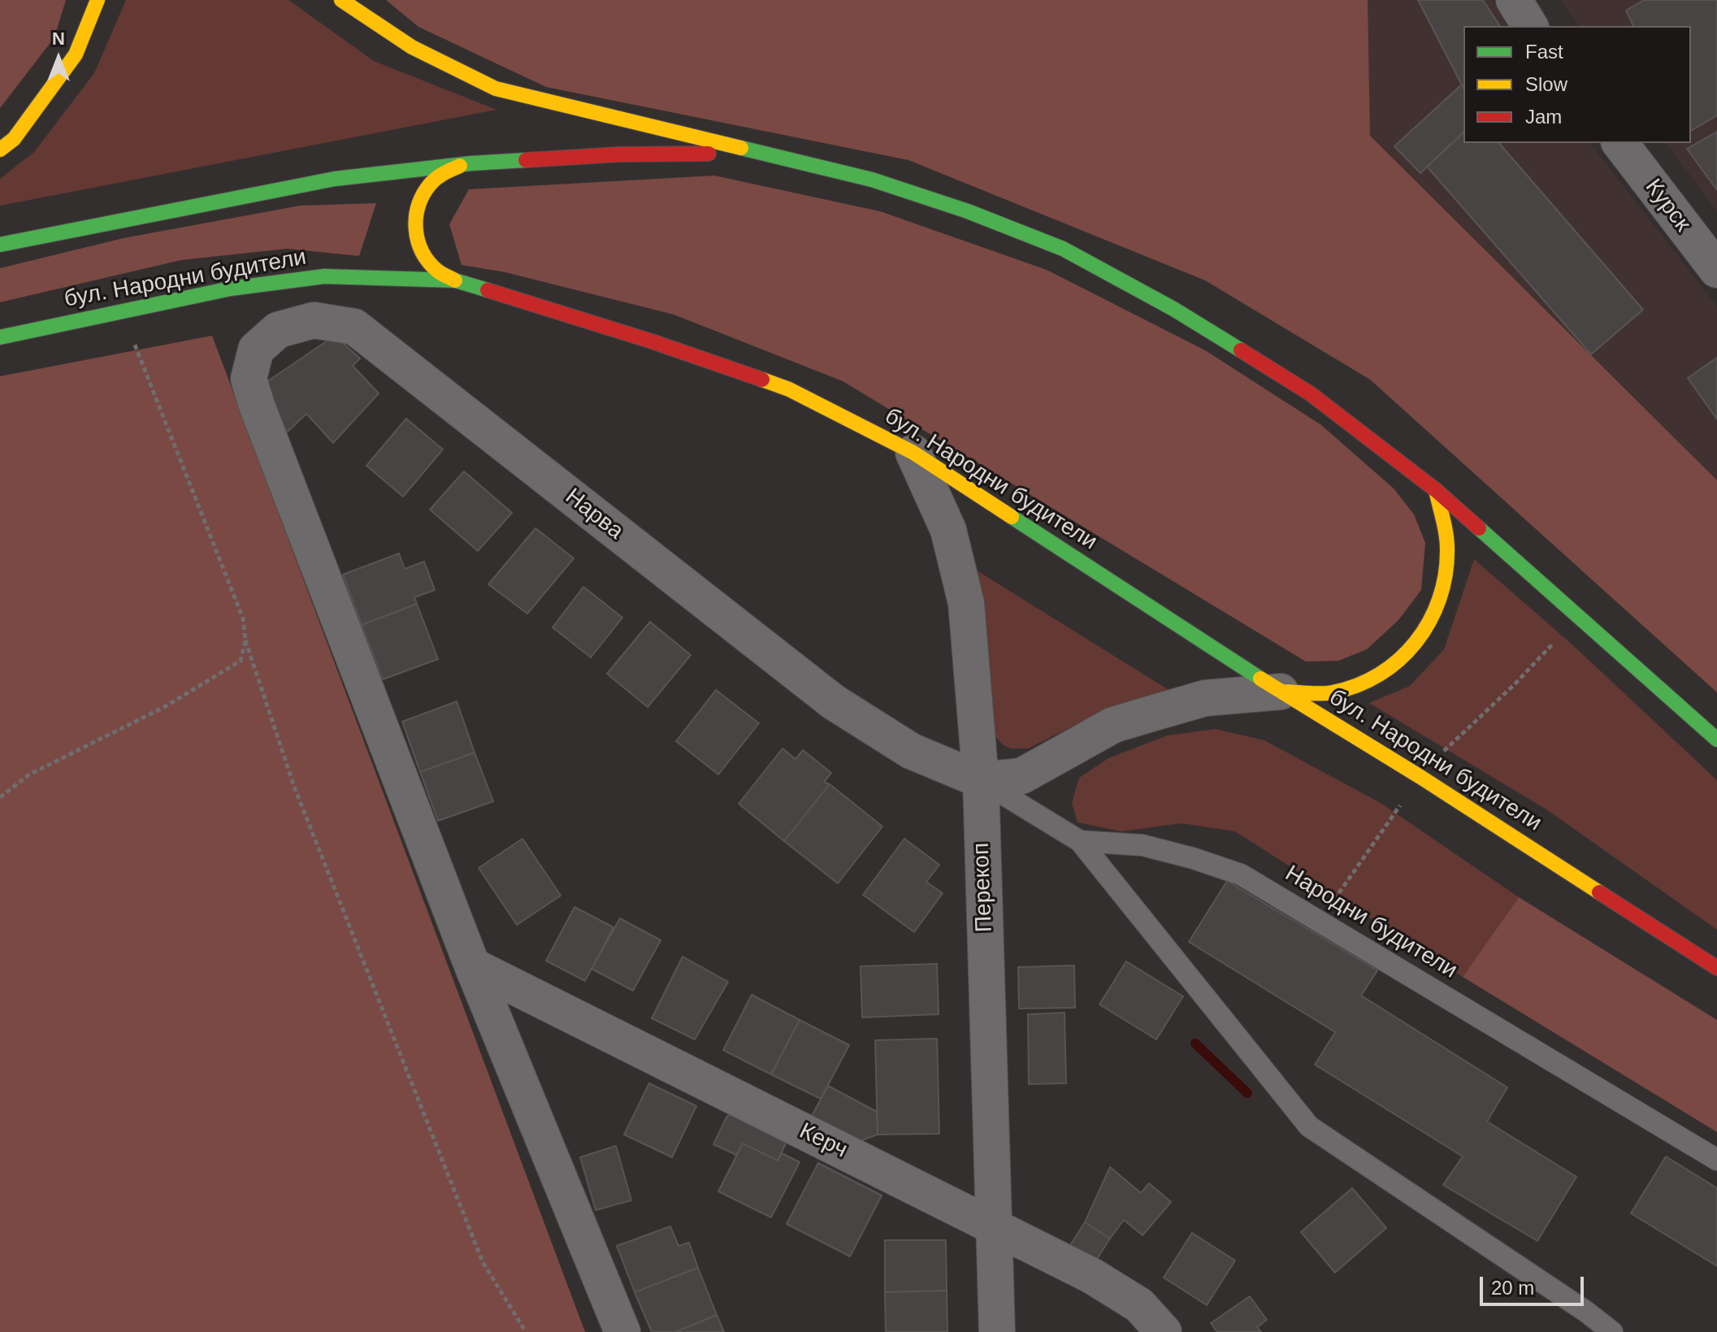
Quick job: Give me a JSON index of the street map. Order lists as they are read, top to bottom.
{
  "streets": {
    "main road": ["бул. Народни будители"],
    "street": [
      "Курск",
      "Нарва",
      "Перекоп",
      "Керч"
    ],
    "lane": ["Народни будители"]
  },
  "crossings": [
    ["бул. Народни будители", "Перекоп"],
    ["Нарва", "Перекоп"],
    ["Нарва", "Народни будители"],
    ["Нарва", "Керч"],
    ["Перекоп", "Народни будители"],
    ["Перекоп", "Керч"]
  ],
  "legend": ["Fast", "Slow", "Jam"],
  "scale_bar": "20 m",
  "north": "top"
}
